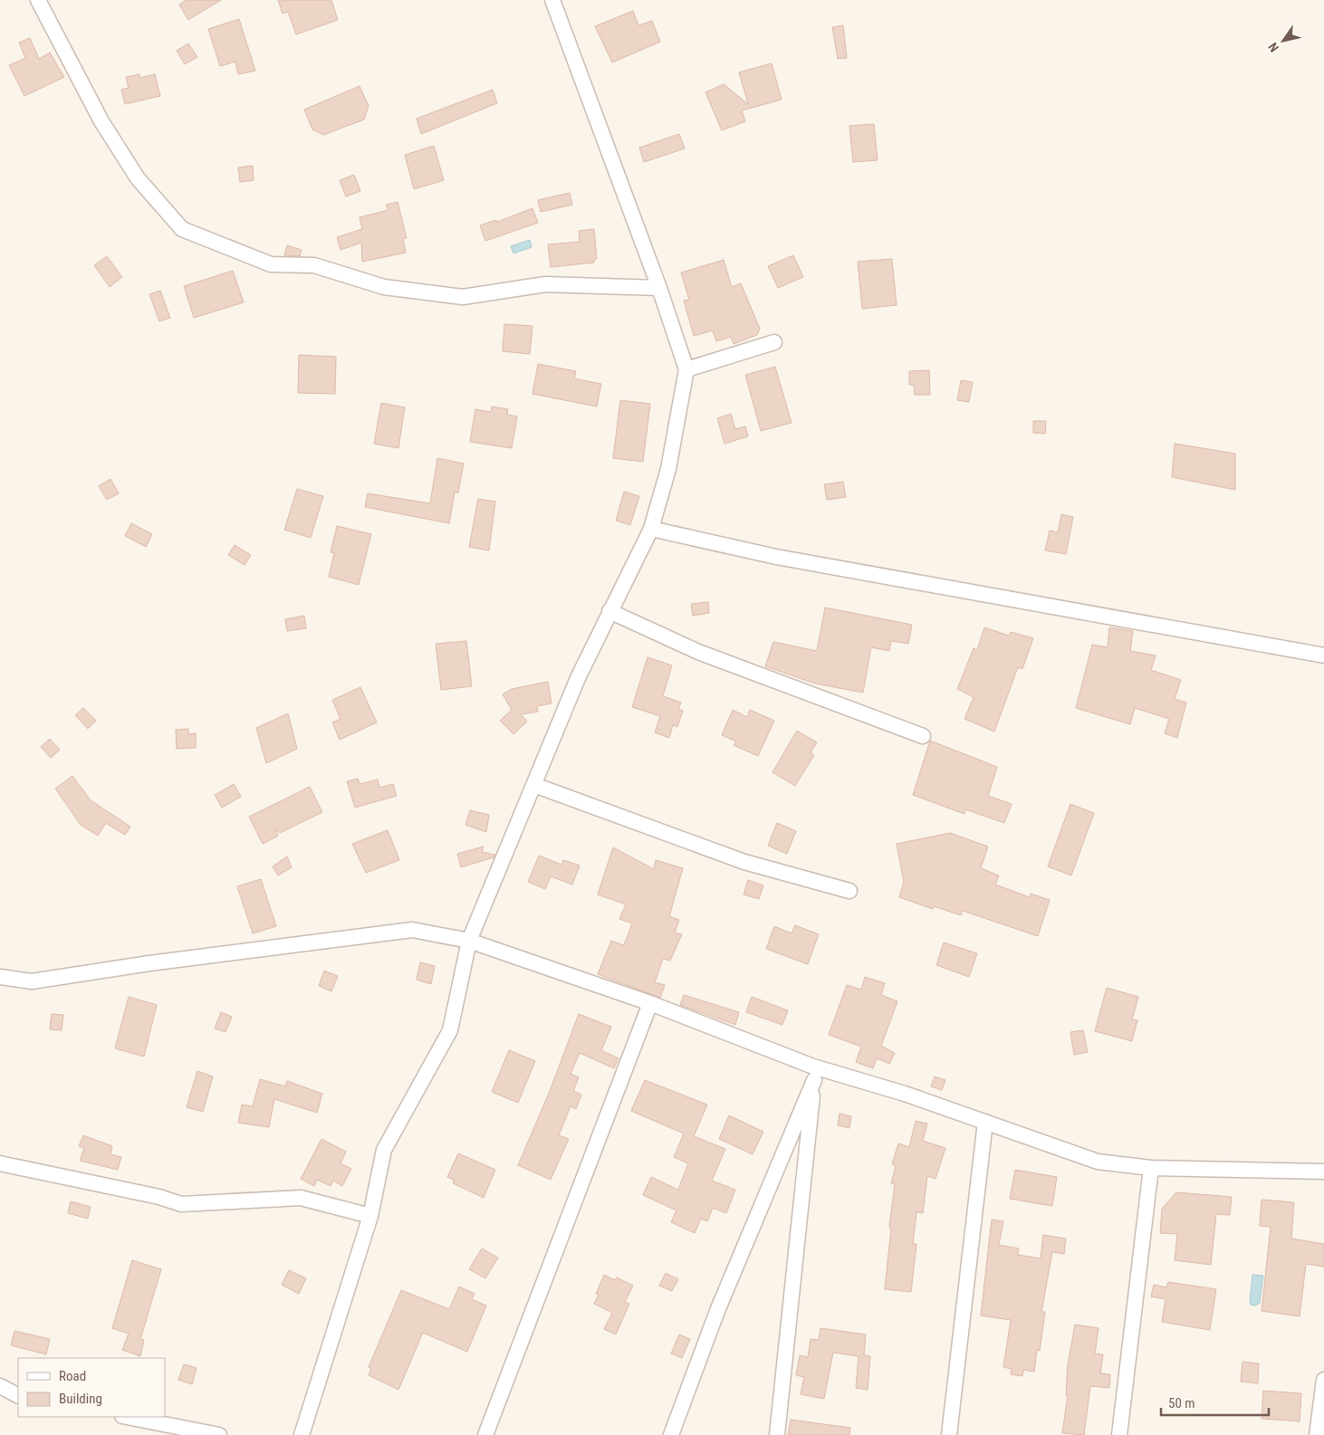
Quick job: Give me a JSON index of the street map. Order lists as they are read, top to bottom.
{
  "legend": ["Road", "Building"],
  "scale_bar": "50 m",
  "north": "bottom left"
}
